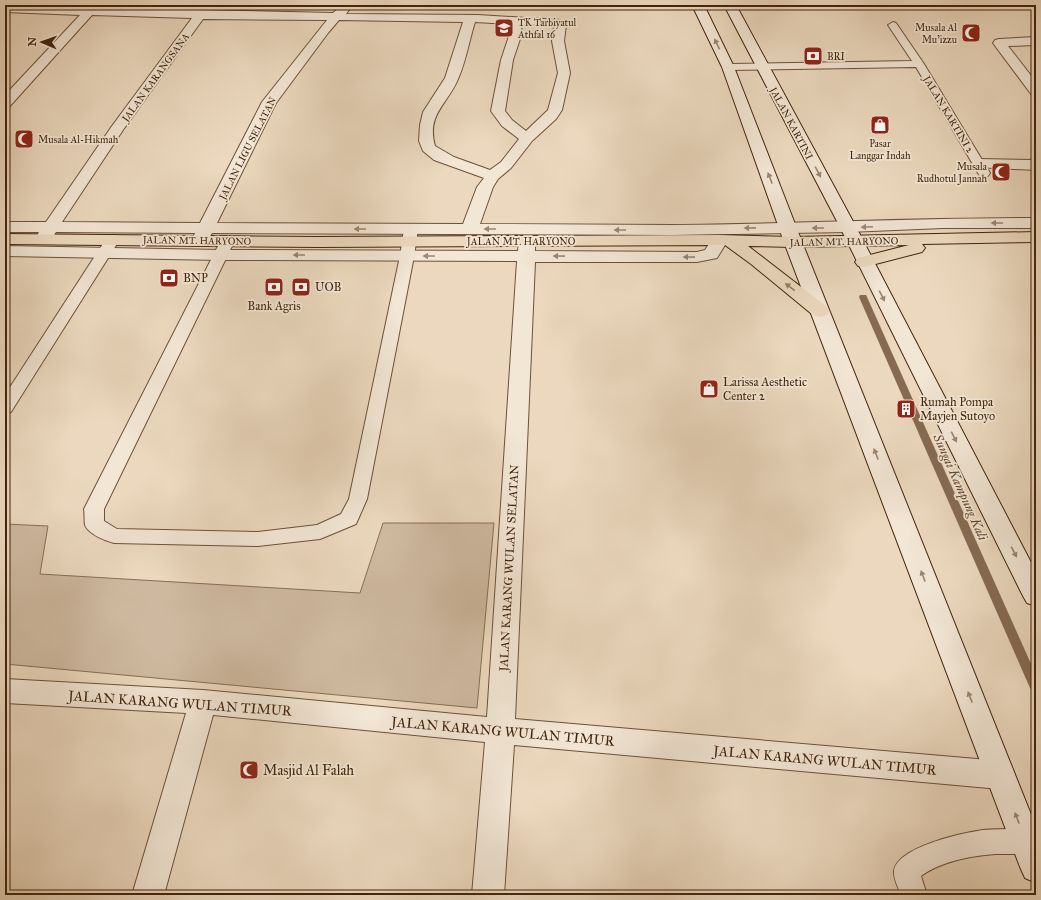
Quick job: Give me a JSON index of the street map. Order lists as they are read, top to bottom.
{
  "streets": {
    "main road": ["JALAN MT. HARYONO"],
    "street": [
      "JALAN KARANGSANA",
      "JALAN KARTINI 2",
      "JALAN KARTINI",
      "JALAN LIGU SELATAN",
      "JALAN KARANG WULAN SELATAN",
      "JALAN KARANG WULAN TIMUR"
    ]
  },
  "crossings": [
    ["JALAN KARANGSANA", "JALAN MT. HARYONO"],
    ["JALAN KARTINI 2", "JALAN KARTINI"],
    ["JALAN KARTINI", "JALAN MT. HARYONO"],
    ["JALAN LIGU SELATAN", "JALAN MT. HARYONO"],
    ["JALAN MT. HARYONO", "JALAN KARANG WULAN SELATAN"],
    ["JALAN KARANG WULAN SELATAN", "JALAN KARANG WULAN TIMUR"]
  ],
  "water": ["Sungai Kampung Kali"],
  "places": {
    "school or university": ["TK Tarbiyatul Athfal 16"],
    "mosque": [
      "Musala Al Mu'izzu",
      "Musala Al-Hikmah",
      "Musala Rudhotul Jannah",
      "Masjid Al Falah"
    ],
    "bank": [
      "BRI",
      "BNP",
      "Bank Agris",
      "UOB"
    ],
    "shop": ["Pasar Langgar Indah", "Larissa Aesthetic Center 2"],
    "building": ["Rumah Pompa Mayjen Sutoyo"]
  },
  "north": "left"
}
